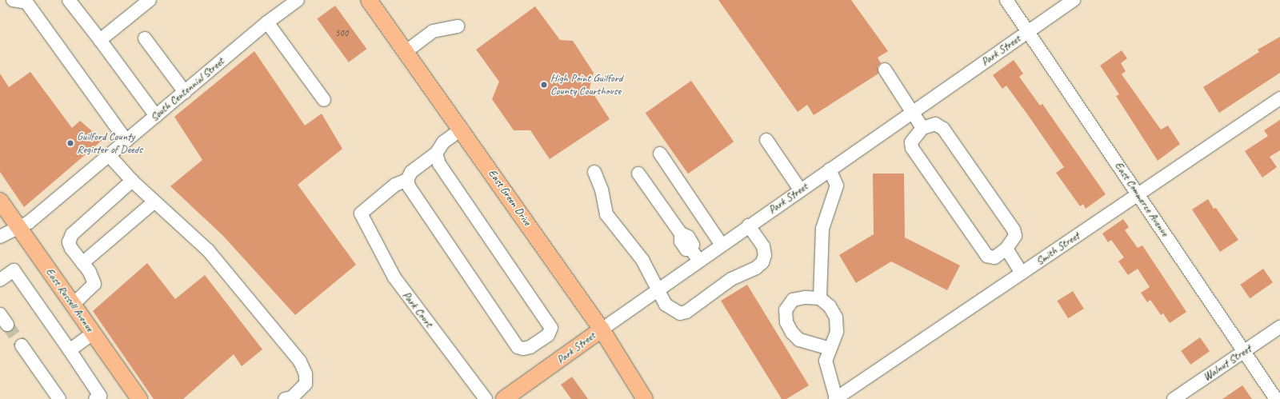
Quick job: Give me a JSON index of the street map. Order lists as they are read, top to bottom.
{
  "streets": {
    "main road": ["Park Street", "East Green Drive", "East Russell Avenue"],
    "street": [
      "South Centennial Street",
      "East Commerce Avenue",
      "Smith Street",
      "Park Court",
      "Walnut Street"
    ]
  },
  "crossings": [
    ["Park Street", "East Green Drive"],
    ["Park Street", "East Commerce Avenue"],
    ["South Centennial Street", "East Russell Avenue"],
    ["East Commerce Avenue", "Smith Street"],
    ["East Commerce Avenue", "Walnut Street"]
  ],
  "places": ["High Point Guilford County Courthouse", "Guilford County Register of Deeds"],
  "house_numbers": ["500"]
}
